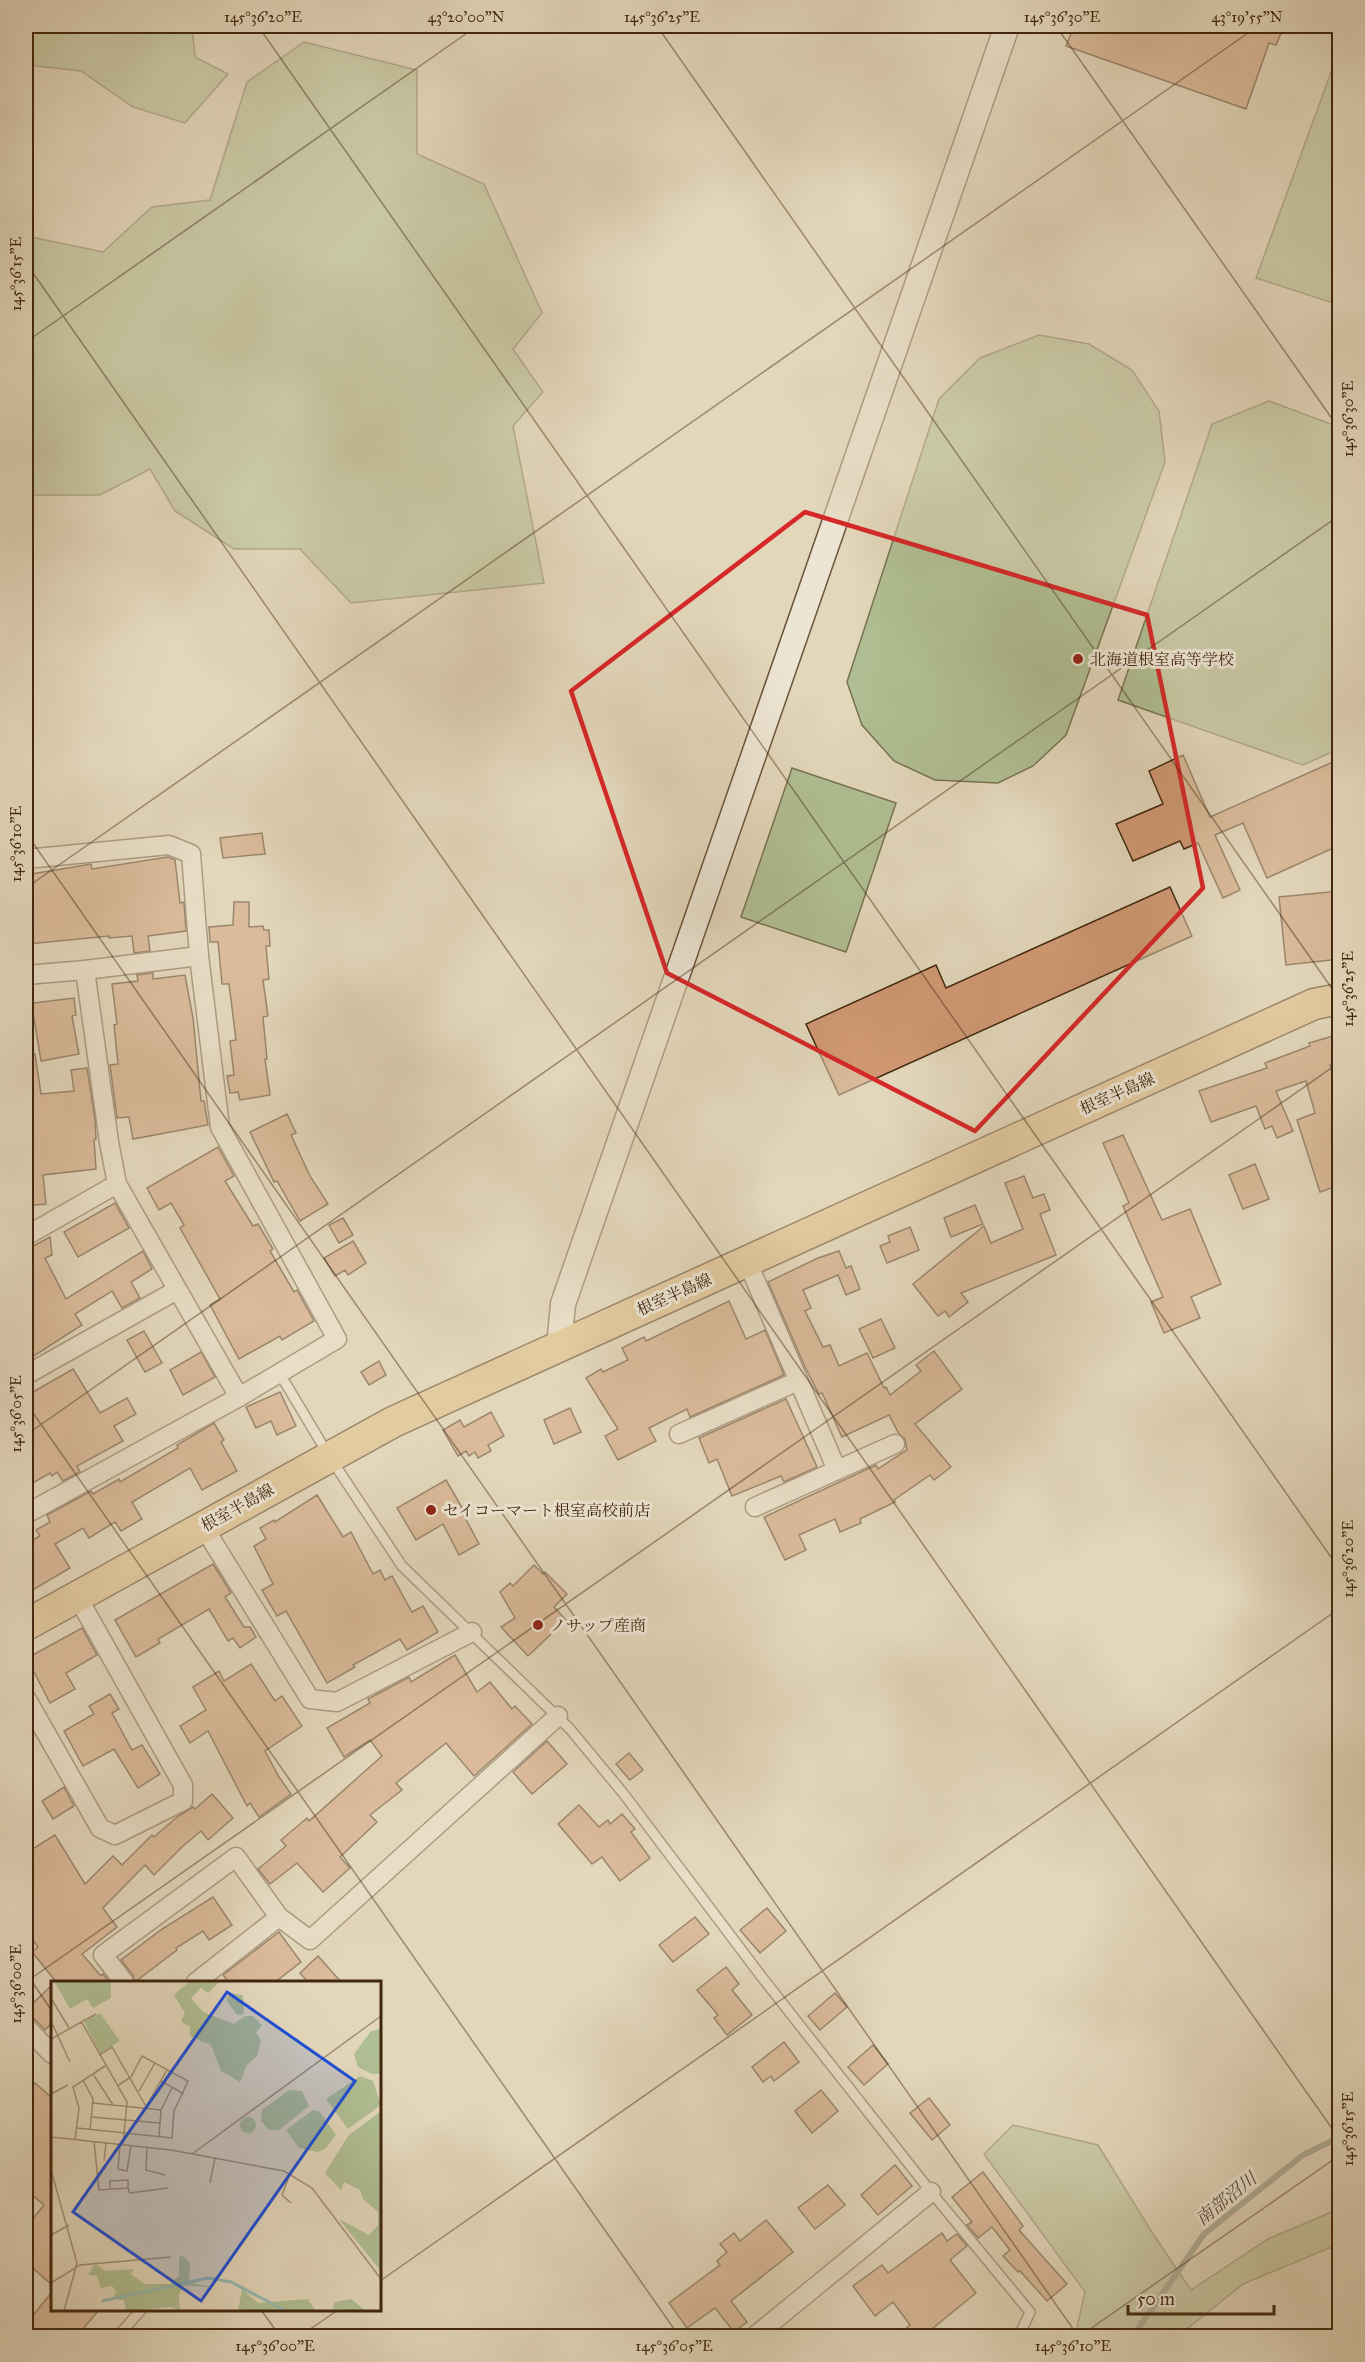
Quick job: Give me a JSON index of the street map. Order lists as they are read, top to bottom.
{
  "streets": {
    "main road": ["根室半島線"]
  },
  "water": ["南部沼川"],
  "places": ["北海道根室高等学校", "セイコーマート根室高校前店", "ノサップ産商"],
  "scale_bar": "50 m",
  "coordinates": [
    "145°36'20\"E",
    "43°20'00\"N",
    "145°36'25\"E",
    "145°36'30\"E",
    "43°19'55\"N",
    "145°36'15\"E",
    "145°36'10\"E",
    "145°36'05\"E",
    "145°36'00\"E"
  ]
}
